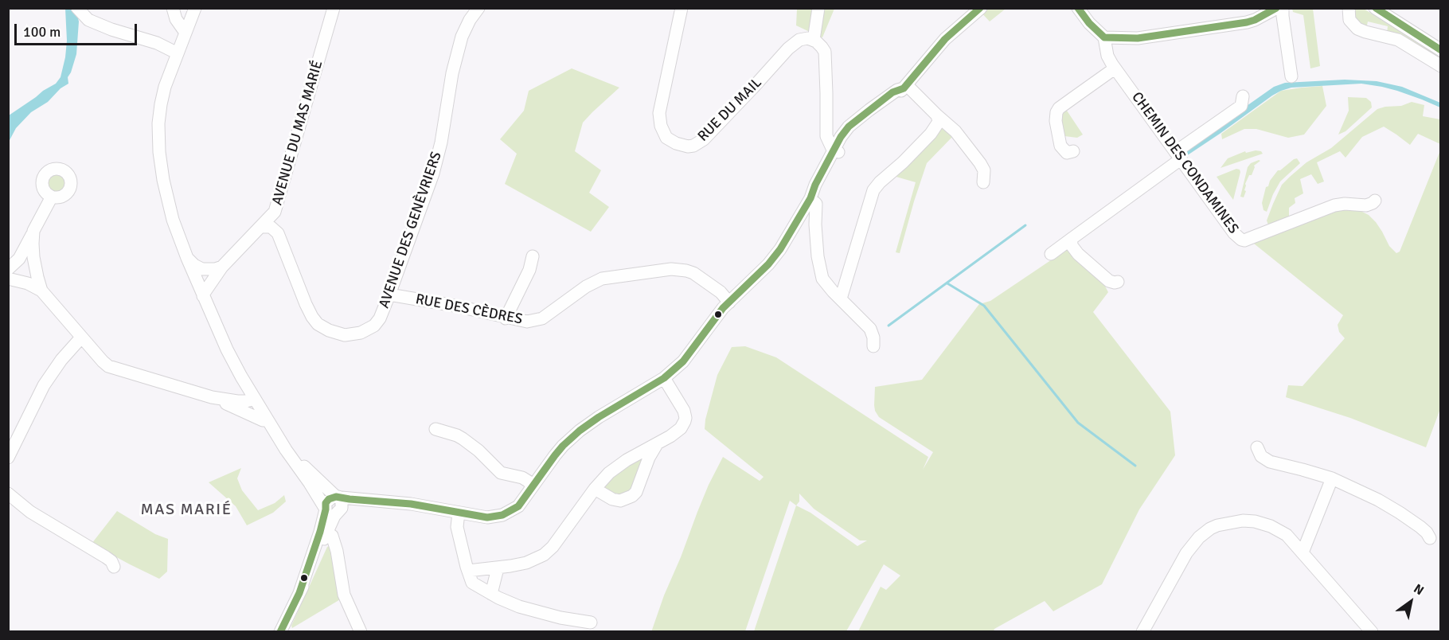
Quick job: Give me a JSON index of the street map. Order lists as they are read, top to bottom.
{
  "streets": {
    "street": [
      "RUE DU MAIL",
      "AVENUE DU MAS MARIÉ",
      "CHEMIN DES CONDAMINES",
      "AVENUE DES GENÈVRIERS",
      "RUE DES CÈDRES"
    ]
  },
  "crossings": [
    ["AVENUE DU MAS MARIÉ", "AVENUE DES GENÈVRIERS"],
    ["AVENUE DES GENÈVRIERS", "RUE DES CÈDRES"]
  ],
  "districts": ["MAS MARIÉ"],
  "scale_bar": "100 m",
  "north": "top right"
}
